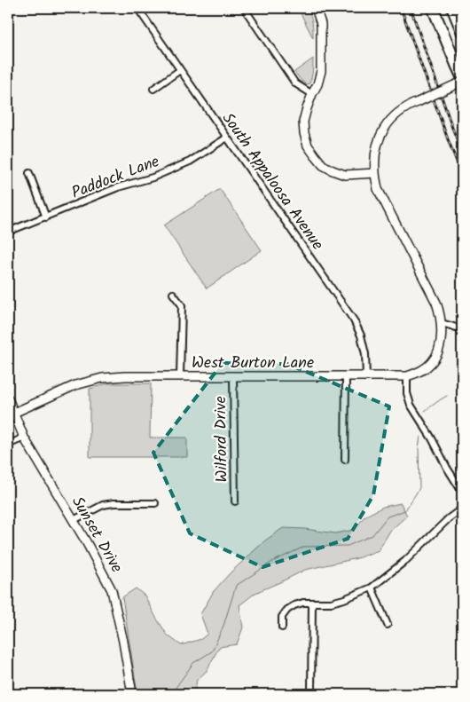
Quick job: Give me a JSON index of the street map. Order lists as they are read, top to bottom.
{
  "streets": {
    "street": [
      "Paddock Lane",
      "South Appaloosa Avenue",
      "West Burton Lane",
      "Wilford Drive",
      "Sunset Drive"
    ]
  },
  "crossings": [
    ["Paddock Lane", "South Appaloosa Avenue"],
    ["South Appaloosa Avenue", "West Burton Lane"],
    ["West Burton Lane", "Wilford Drive"],
    ["West Burton Lane", "Sunset Drive"]
  ]
}
